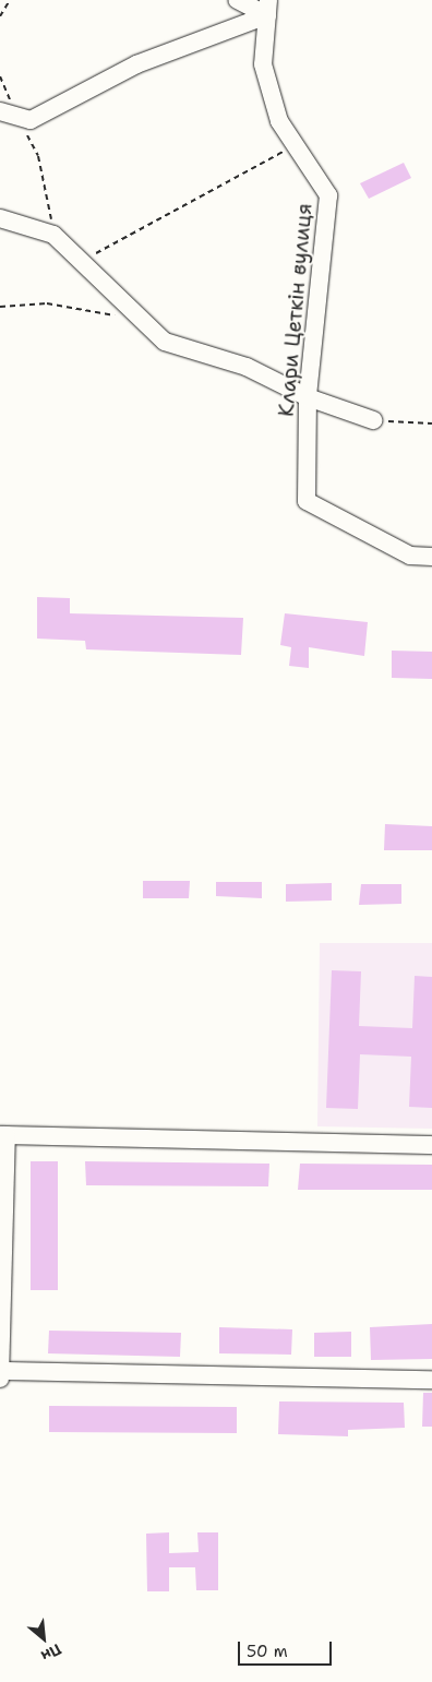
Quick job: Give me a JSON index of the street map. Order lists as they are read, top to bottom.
{
  "streets": {
    "street": ["Клари Цеткін вулиця"]
  },
  "scale_bar": "50 m",
  "north": "bottom right"
}
